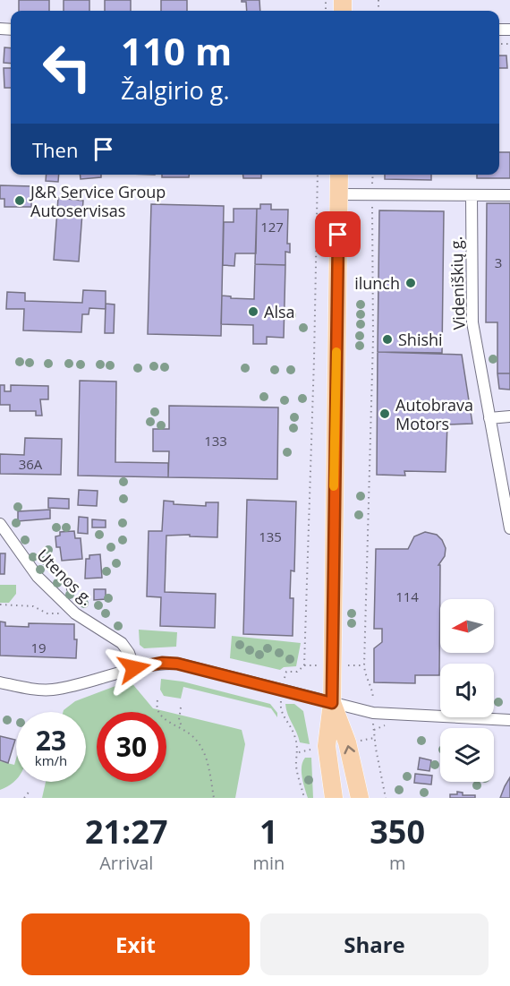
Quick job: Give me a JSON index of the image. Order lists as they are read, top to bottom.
{
  "streets": {
    "street": ["Videniškių g.", "Utenos g."]
  },
  "places": [
    "J&R Service Group Autoservisas",
    "ilunch",
    "Alsa",
    "Shishi",
    "Autobrava Motors"
  ],
  "house_numbers": [
    "127",
    "3",
    "133",
    "36A",
    "135",
    "114",
    "19"
  ],
  "north": "left",
  "page": {
    "turn": ["110 m", "Žalgirio g."],
    "then": "Then",
    "speed": "23 km/h",
    "limit": "30",
    "eta": [
      "21:27",
      "Arrival",
      "1",
      "min",
      "350",
      "m"
    ],
    "buttons": ["Exit", "Share"]
  }
}
